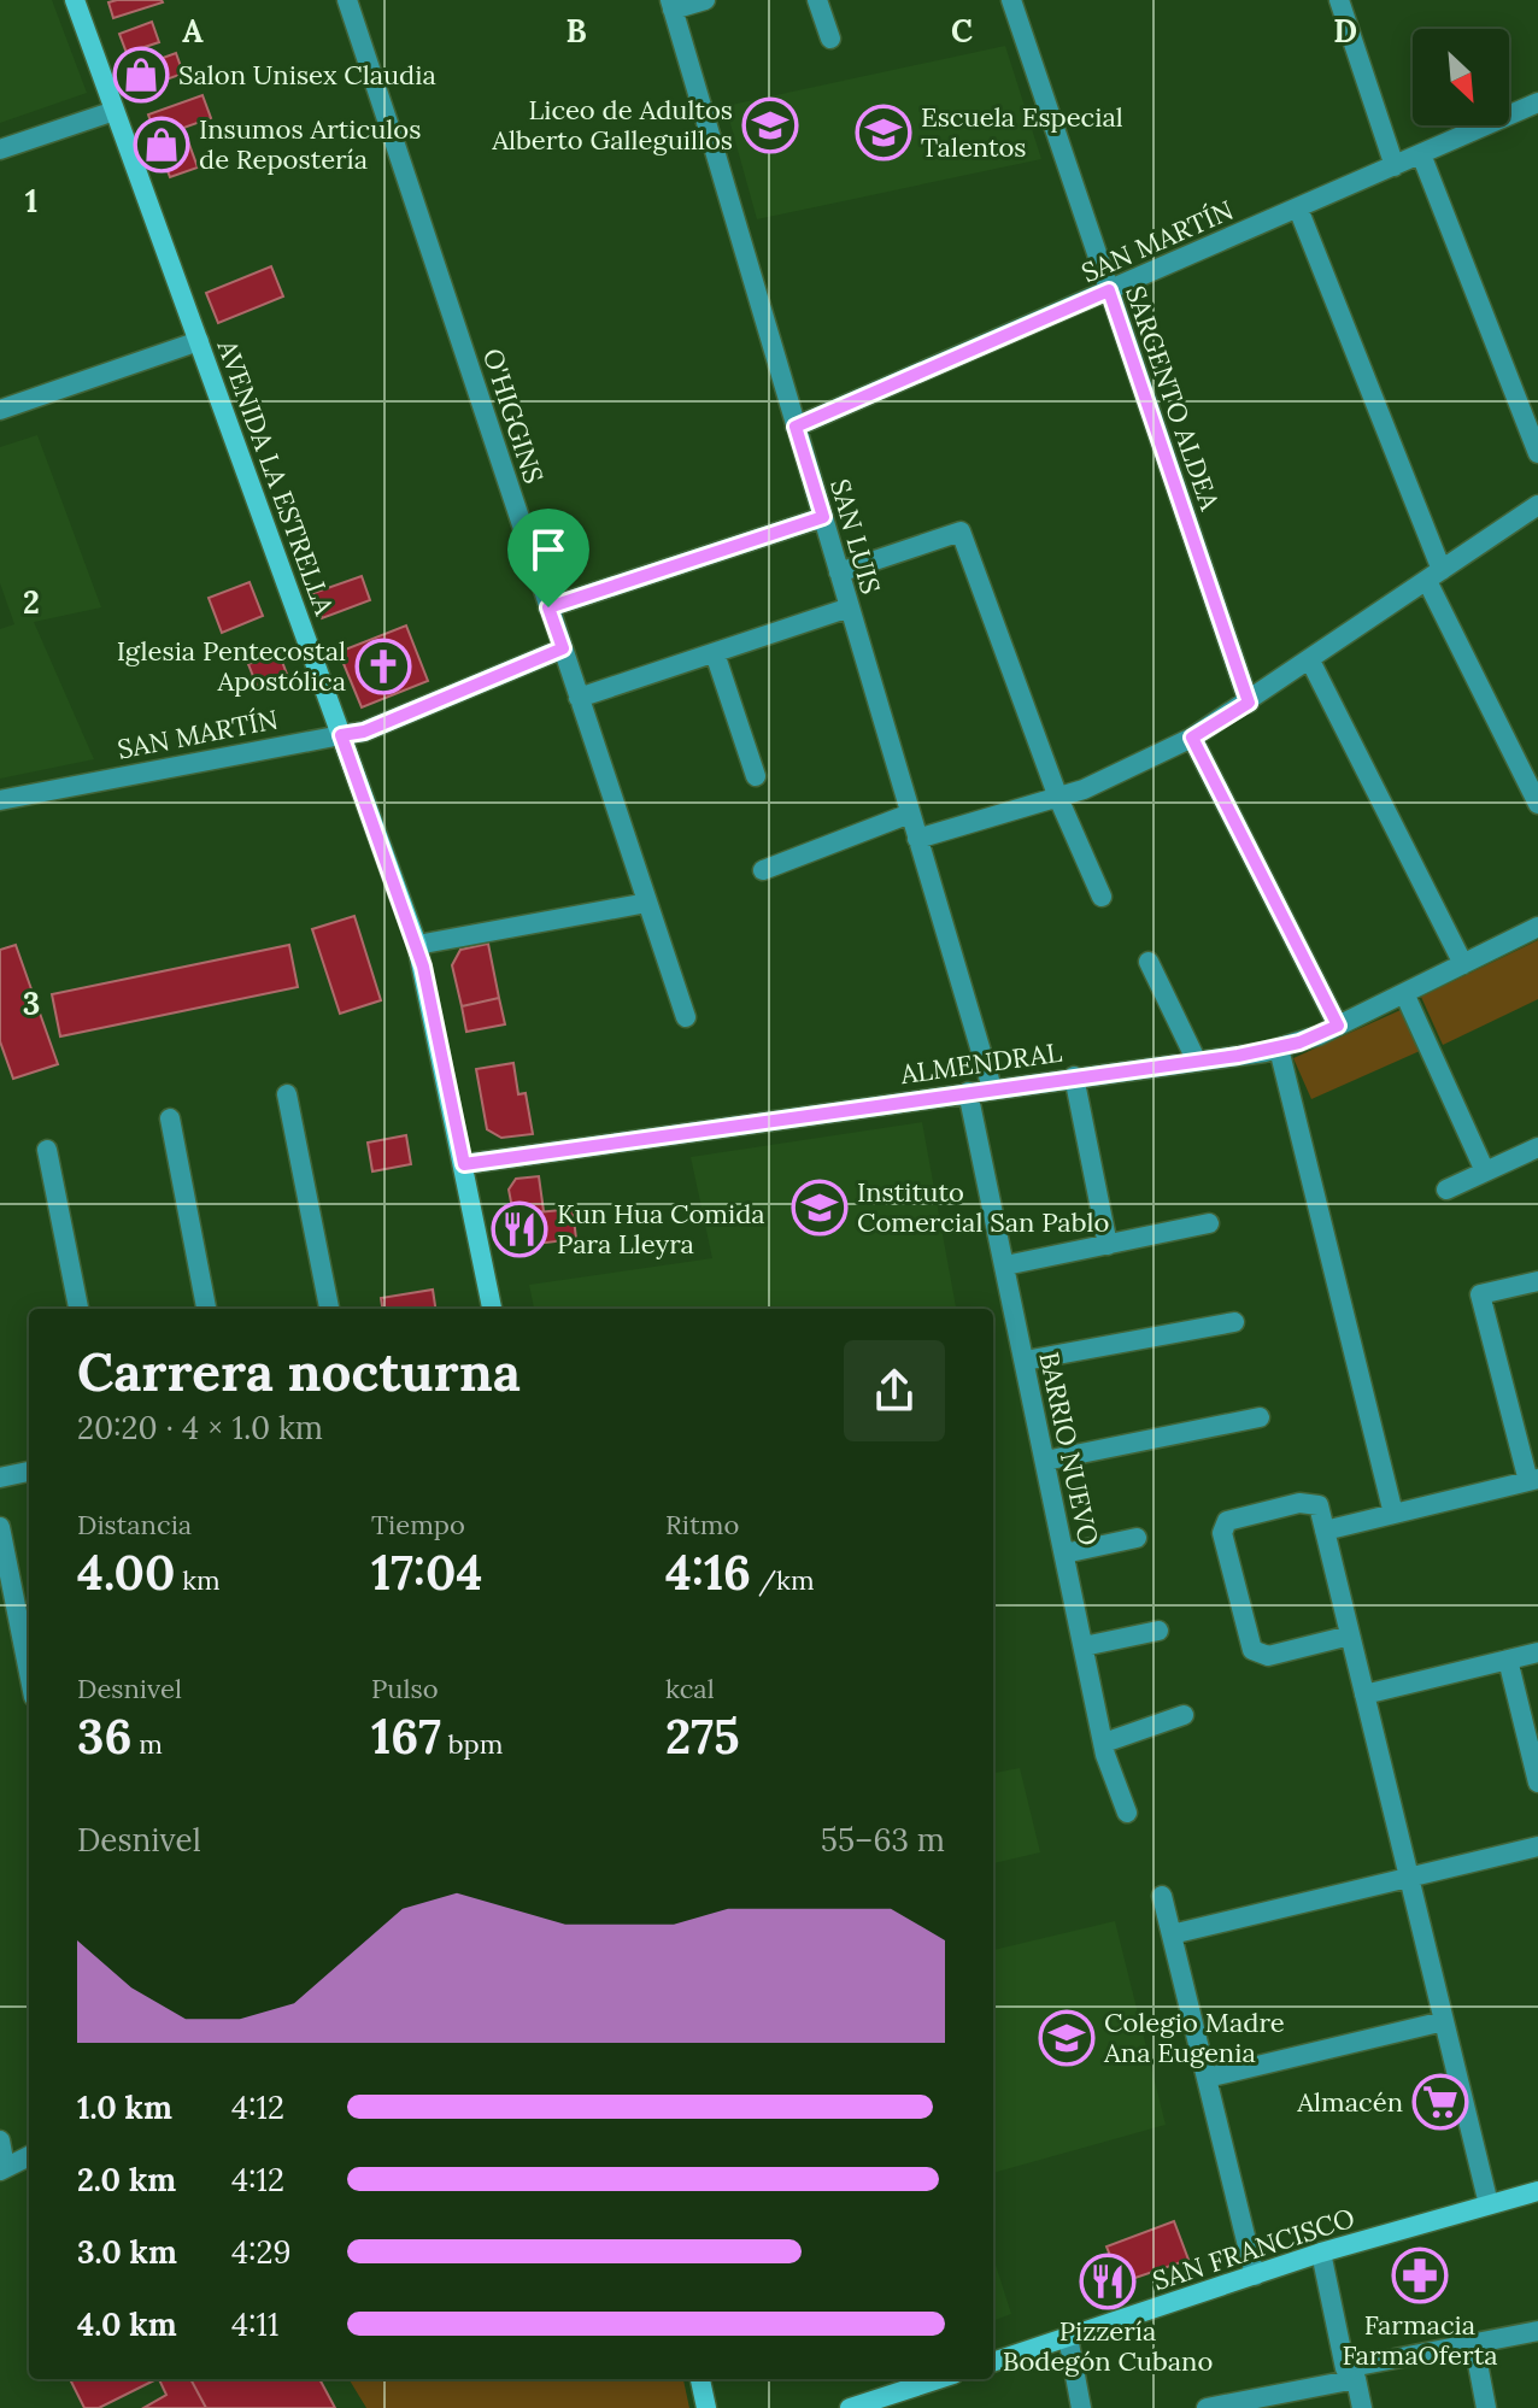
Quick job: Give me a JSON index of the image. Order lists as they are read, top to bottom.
{
  "streets": {
    "main road": ["AVENIDA LA ESTRELLA", "SAN FRANCISCO"],
    "street": [
      "SAN MARTÍN",
      "SARGENTO ALDEA",
      "O'HIGGINS",
      "SAN LUIS",
      "ALMENDRAL",
      "BARRIO NUEVO"
    ]
  },
  "crossings": [
    ["SAN MARTÍN", "SARGENTO ALDEA"],
    ["SAN MARTÍN", "O'HIGGINS"],
    ["SAN MARTÍN", "AVENIDA LA ESTRELLA"],
    ["SAN MARTÍN", "SAN LUIS"],
    ["AVENIDA LA ESTRELLA", "ALMENDRAL"],
    ["SAN LUIS", "ALMENDRAL"],
    ["ALMENDRAL", "BARRIO NUEVO"]
  ],
  "places": {
    "shop": ["Salon Unisex Claudia", "Insumos Articulos de Repostería"],
    "school or university": [
      "Liceo de Adultos Alberto Galleguillos",
      "Escuela Especial Talentos",
      "Instituto Comercial San Pablo",
      "Colegio Madre Ana Eugenia"
    ],
    "church": ["Iglesia Pentecostal Apostólica"],
    "restaurant": ["Kun Hua Comida Para Lleyra", "Pizzería Bodegón Cubano"],
    "supermarket": ["Almacén"],
    "pharmacy": ["Farmacia FarmaOferta"]
  },
  "north": "bottom right",
  "page": {
    "heading": ["Carrera nocturna", "20:20 · 4 × 1.0 km"],
    "stats": [
      ["Distancia", "4.00 km"],
      ["Tiempo", "17:04"],
      ["Ritmo", "4:16 /km"],
      ["Desnivel", "36 m"],
      ["Pulso", "167 bpm"],
      ["kcal", "275"]
    ],
    "chart": ["Desnivel", "55–63 m"],
    "list": [
      {
        "name": "1.0 km",
        "note": "4:12"
      },
      {
        "name": "2.0 km",
        "note": "4:12"
      },
      {
        "name": "3.0 km",
        "note": "4:29"
      },
      {
        "name": "4.0 km",
        "note": "4:11"
      }
    ]
  },
  "grid": {
    "columns": [
      "A",
      "B",
      "C",
      "D"
    ],
    "rows": ["1", "2", "3"]
  }
}
